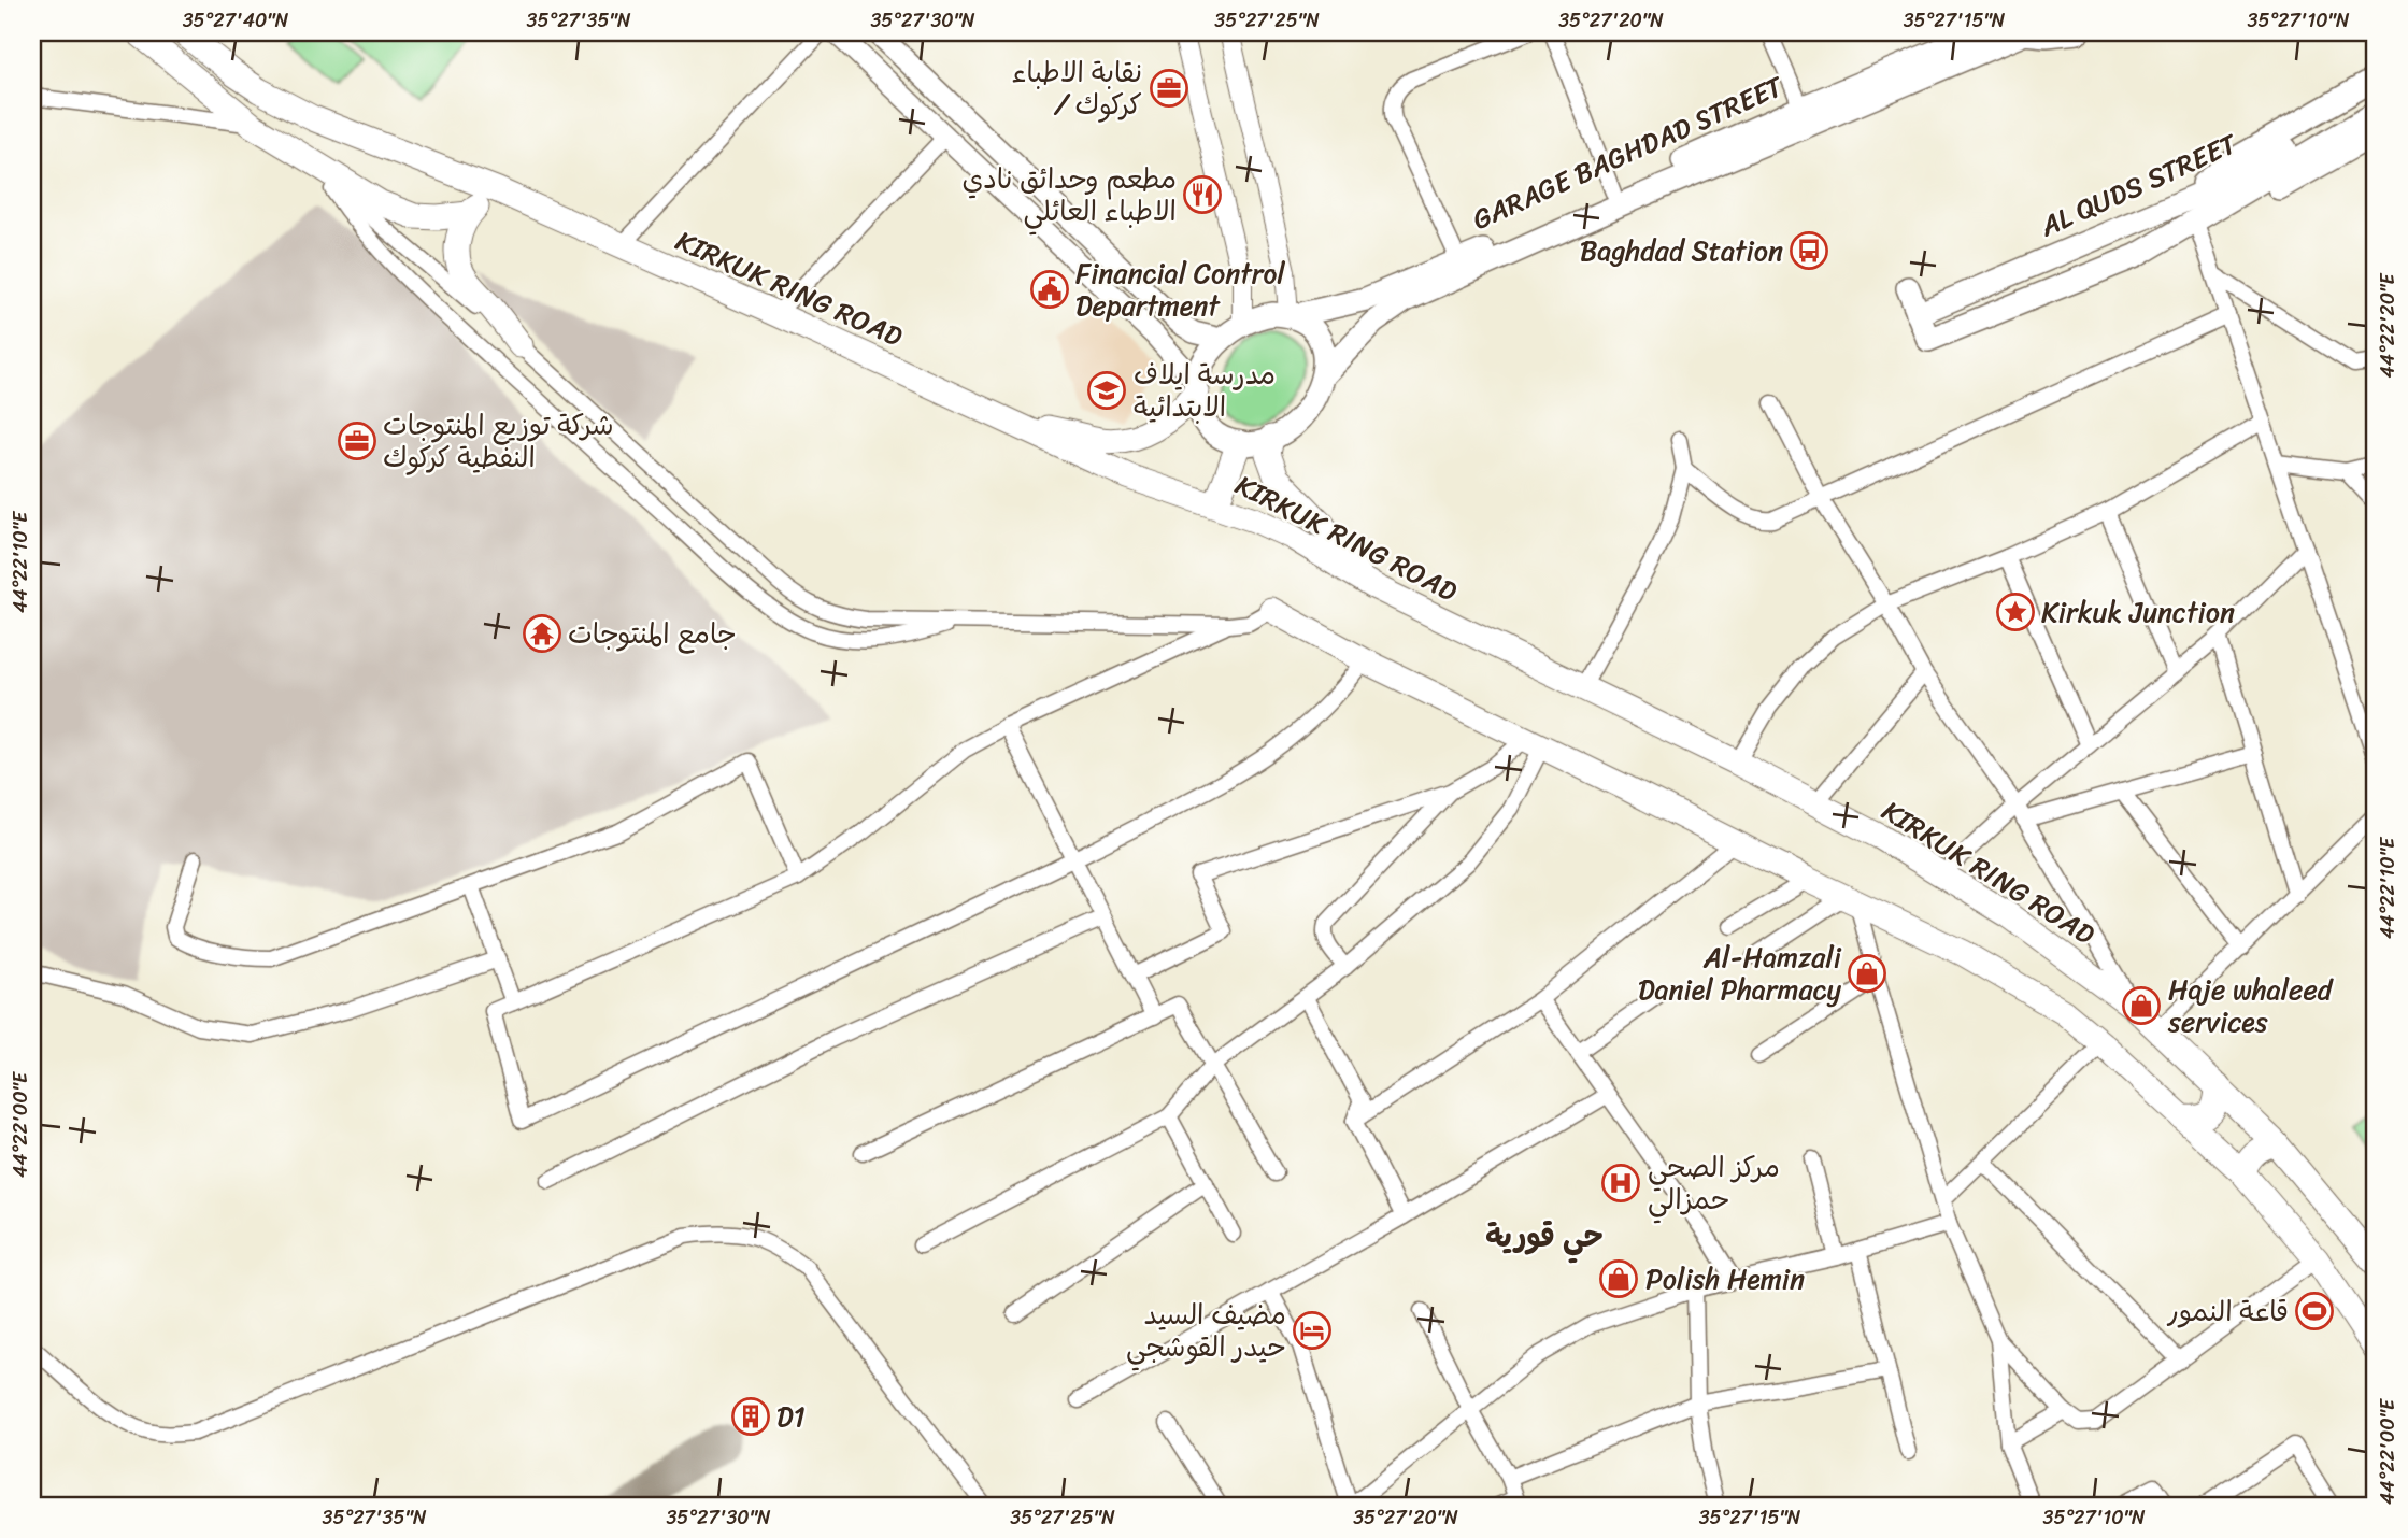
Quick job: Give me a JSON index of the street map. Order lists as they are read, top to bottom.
{
  "streets": {
    "highway": ["KIRKUK RING ROAD"],
    "main road": ["GARAGE BAGHDAD STREET", "AL QUDS STREET"]
  },
  "districts": ["حي قورية"],
  "places": {
    "office": ["نقابة الاطباء / كركوك", "شركة توزيع المنتوجات النفطية كركوك"],
    "restaurant": ["مطعم وحدائق نادي الاطباء العائلي"],
    "bus stop": ["Baghdad Station"],
    "public building": ["Financial Control Department"],
    "school or university": ["مدرسة ايلاف الابتدائية"],
    "place": ["Kirkuk Junction"],
    "temple": ["جامع المنتوجات"],
    "shop": ["Al-Hamzali Daniel Pharmacy", "Haje whaleed services", "Polish Hemin"],
    "hospital": ["مركز الصحي حمزالي"],
    "sports": ["قاعة النمور"],
    "hotel": ["مضيف السيد حيدر القوشجي"],
    "building": ["D1"]
  },
  "coordinates": [
    "35°27'40\"N",
    "35°27'35\"N",
    "35°27'30\"N",
    "35°27'25\"N",
    "35°27'20\"N",
    "35°27'15\"N",
    "35°27'10\"N",
    "44°22'20\"E",
    "44°22'10\"E",
    "44°22'00\"E"
  ]
}
